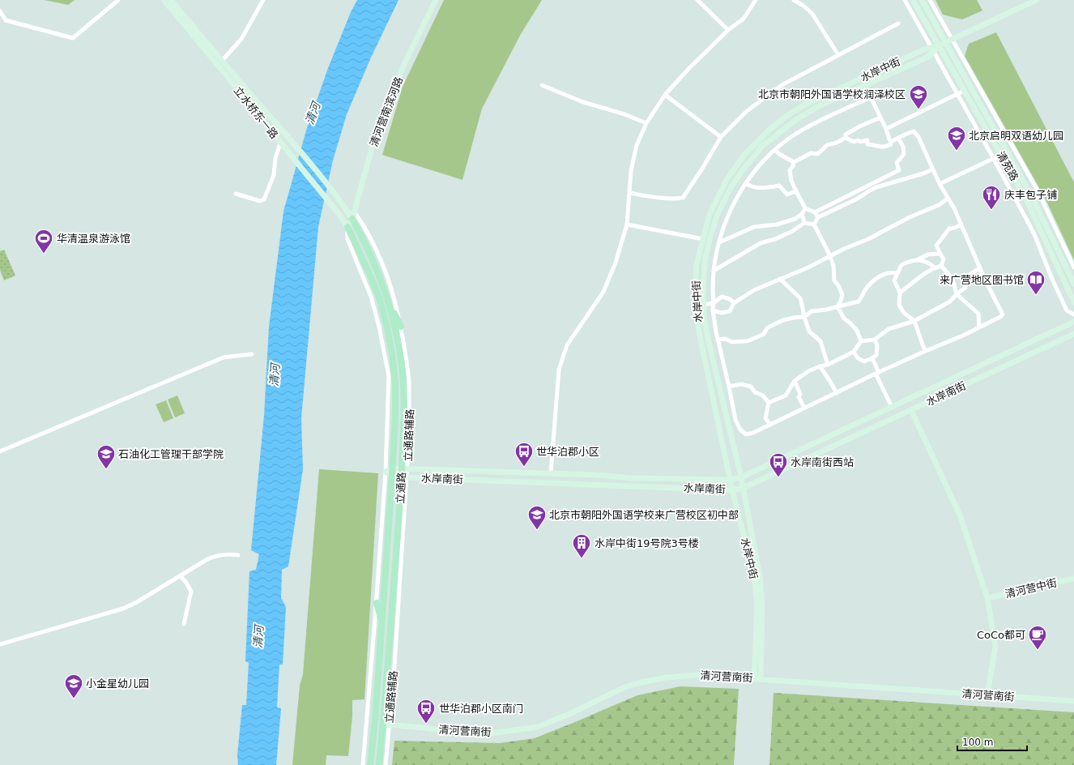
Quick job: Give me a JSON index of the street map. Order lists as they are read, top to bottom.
{
  "streets": {
    "main road": ["立通路"],
    "street": [
      "水岸中街",
      "清河营南滨河路",
      "立水桥东一路",
      "清苑路",
      "水岸南街",
      "立通路辅路",
      "清河营中街",
      "清河营南街"
    ]
  },
  "crossings": [
    ["水岸中街", "清苑路"],
    ["水岸中街", "水岸南街"],
    ["水岸中街", "清河营南街"],
    ["清河营南滨河路", "立水桥东一路"],
    ["清河营南滨河路", "立通路辅路"],
    ["清河营南滨河路", "立通路"],
    ["立水桥东一路", "立通路辅路"],
    ["立水桥东一路", "立通路"],
    ["水岸南街", "立通路辅路"],
    ["水岸南街", "立通路"],
    ["立通路辅路", "立通路"],
    ["立通路辅路", "清河营南街"]
  ],
  "water": ["清河"],
  "places": {
    "school or university": [
      "北京市朝阳外国语学校润泽校区",
      "北京启明双语幼儿园",
      "石油化工管理干部学院",
      "北京市朝阳外国语学校来广营校区初中部",
      "小金星幼儿园"
    ],
    "restaurant": ["庆丰包子铺"],
    "sports": ["华清温泉游泳馆"],
    "library": ["来广营地区图书馆"],
    "bus stop": ["世华泊郡小区", "水岸南街西站", "世华泊郡小区南门"],
    "building": ["水岸中街19号院3号楼"],
    "cafe": ["CoCo都可"]
  },
  "scale_bar": "100 m"
}
